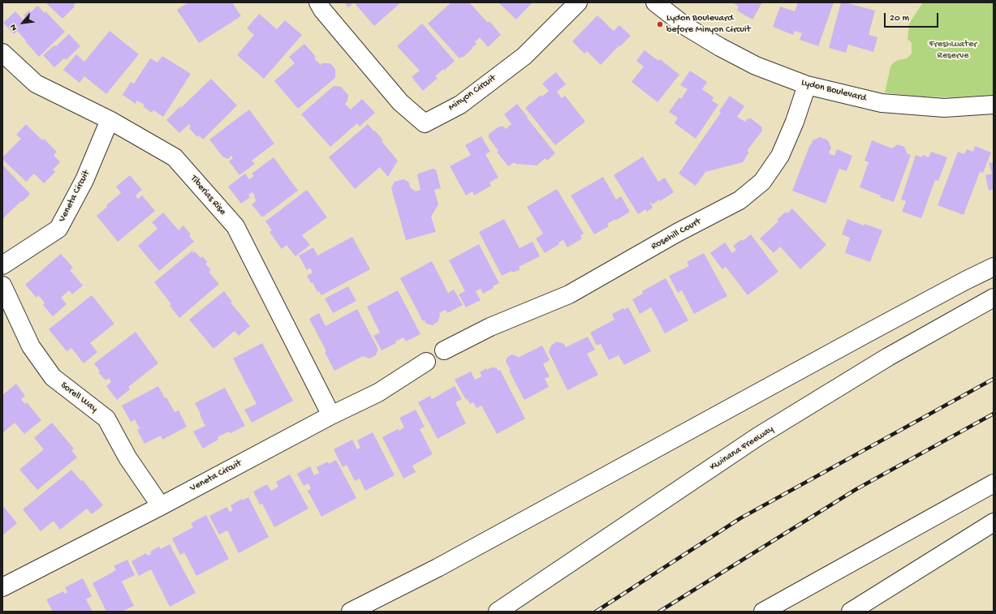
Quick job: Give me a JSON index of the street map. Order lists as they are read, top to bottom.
{
  "streets": {
    "main road": [
      "Lydon Boulevard",
      "Minyon Circuit",
      "Tiberias Rise",
      "Veneta Circuit",
      "Rosehill Court",
      "Sorell Way",
      "Kwinana Freeway"
    ]
  },
  "crossings": [
    ["Lydon Boulevard", "Rosehill Court"],
    ["Tiberias Rise", "Veneta Circuit"],
    ["Veneta Circuit", "Sorell Way"]
  ],
  "parks": ["Freshwater Reserve"],
  "places": ["Lydon Boulevard before Minyon Circuit"],
  "scale_bar": "20 m",
  "north": "bottom left"
}
